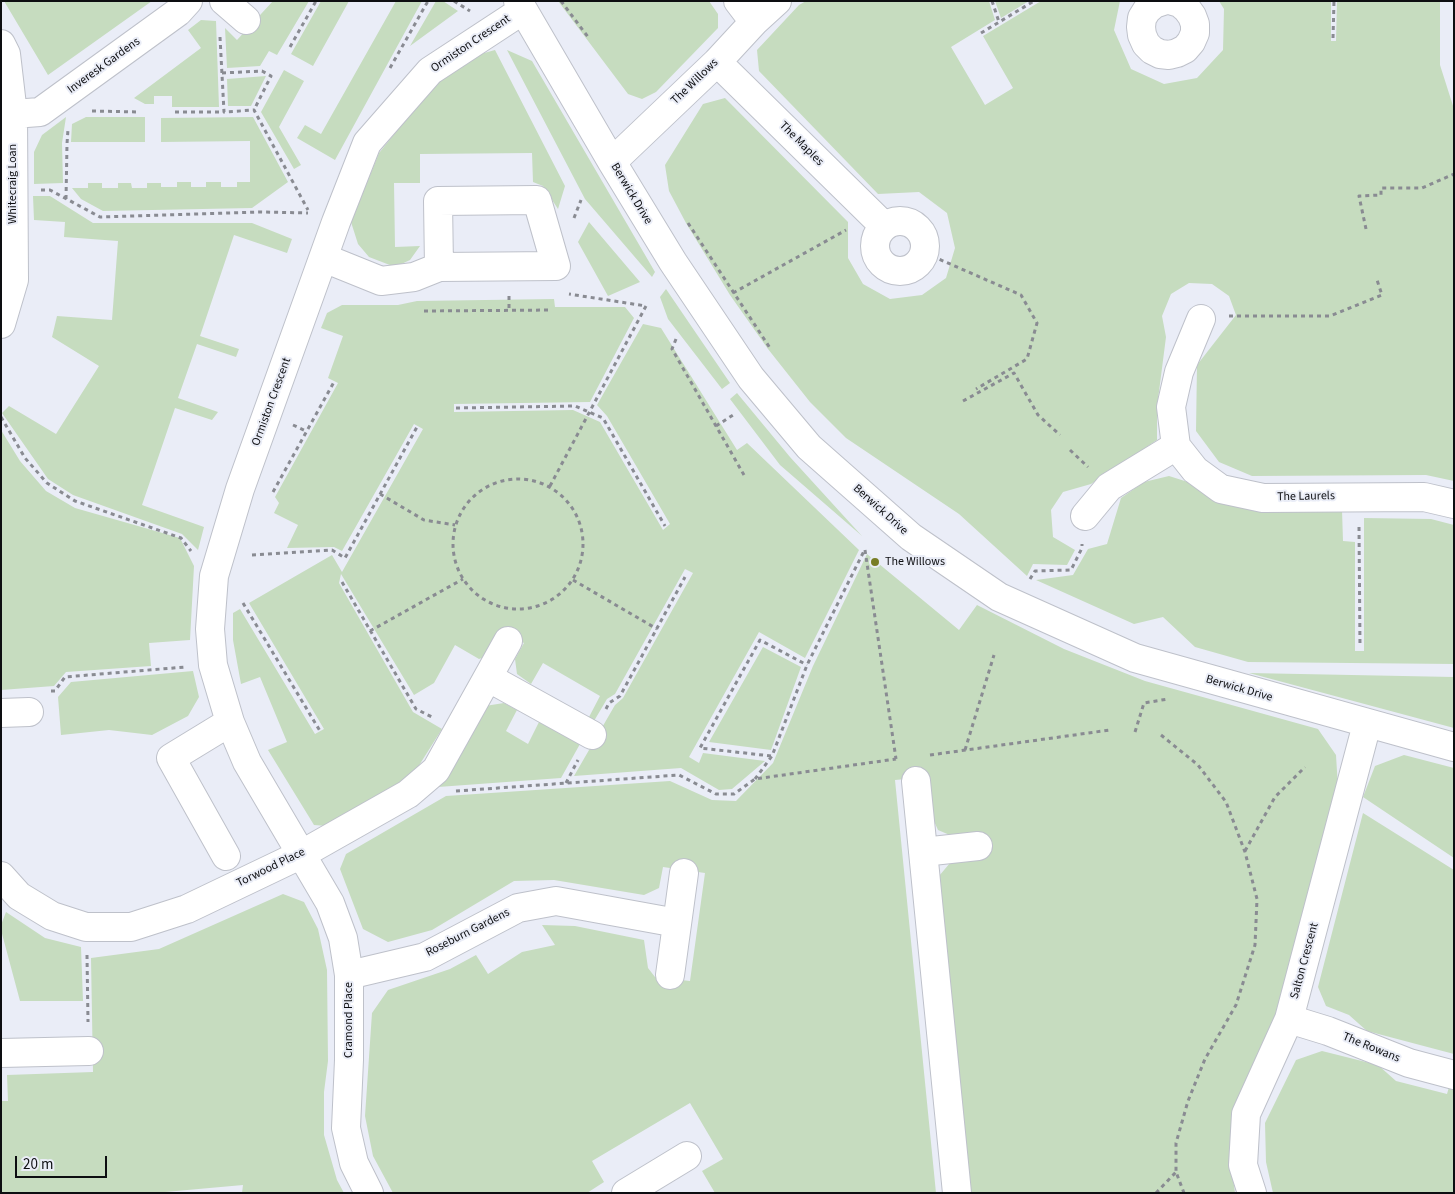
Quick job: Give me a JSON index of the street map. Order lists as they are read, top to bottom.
{
  "streets": {
    "street": [
      "Ormiston Crescent",
      "Inveresk Gardens",
      "The Willows",
      "The Maples",
      "Whitecraig Loan",
      "Berwick Drive",
      "The Laurels",
      "Torwood Place",
      "Roseburn Gardens",
      "Salton Crescent",
      "Cramond Place",
      "The Rowans"
    ]
  },
  "crossings": [
    ["Ormiston Crescent", "Berwick Drive"],
    ["Ormiston Crescent", "Torwood Place"],
    ["Ormiston Crescent", "Cramond Place"],
    ["Inveresk Gardens", "Whitecraig Loan"],
    ["The Willows", "The Maples"],
    ["The Willows", "Berwick Drive"],
    ["Berwick Drive", "Salton Crescent"],
    ["Torwood Place", "Cramond Place"],
    ["Roseburn Gardens", "Cramond Place"],
    ["Salton Crescent", "The Rowans"]
  ],
  "places": ["The Willows"],
  "scale_bar": "20 m"
}
